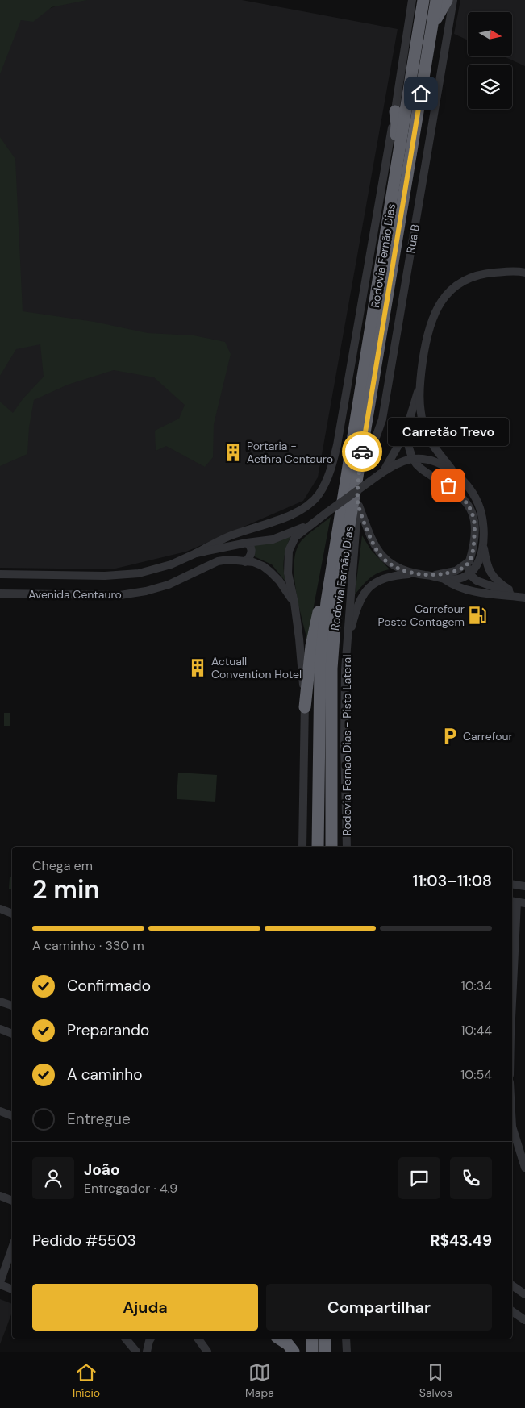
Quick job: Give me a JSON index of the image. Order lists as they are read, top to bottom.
{
  "streets": {
    "highway": ["Rodovia Fernão Dias"],
    "street": ["Rua B", "Avenida Centauro", "Rodovia Fernão Dias - Pista Lateral"]
  },
  "crossings": [
    ["Rua B", "Rodovia Fernão Dias"],
    ["Rua B", "Rodovia Fernão Dias - Pista Lateral"],
    ["Rodovia Fernão Dias", "Rodovia Fernão Dias - Pista Lateral"]
  ],
  "places": {
    "building": ["Portaria - Aethra Centauro", "Actuall Convention Hotel"],
    "other": ["Carretão Trevo"],
    "fuel station": ["Carrefour Posto Contagem"],
    "parking": ["Carrefour"]
  },
  "north": "right",
  "page": {
    "bubble": "Carretão Trevo",
    "heading": ["2 min", "Chega em", "11:03–11:08"],
    "panel": [
      "João",
      "Entregador · 4.9",
      "Pedido #5503",
      "R$43.49"
    ],
    "bar": "A caminho · 330 m",
    "list": [
      ["Confirmado", "10:34"],
      ["Preparando", "10:44"],
      ["A caminho", "10:54"],
      "Entregue"
    ],
    "buttons": ["Ajuda", "Compartilhar"],
    "tabs": ["Início", "Mapa", "Salvos"]
  }
}
